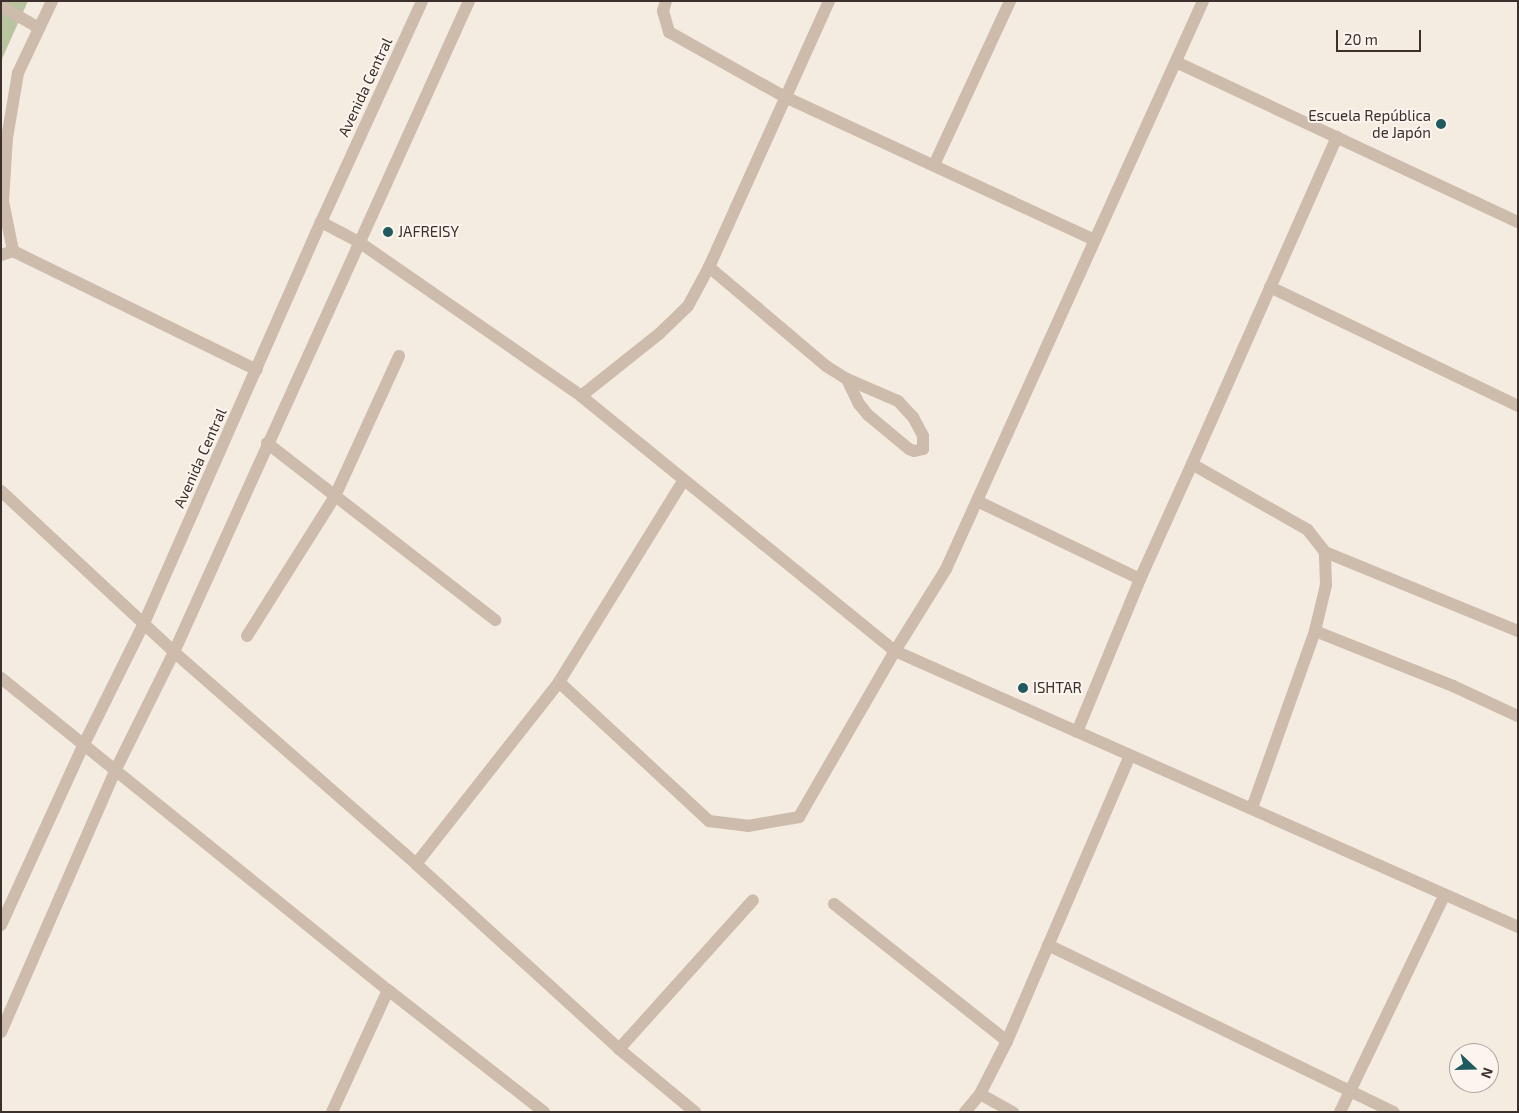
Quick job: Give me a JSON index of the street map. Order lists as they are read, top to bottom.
{
  "streets": {
    "street": ["Avenida Central"]
  },
  "places": ["Escuela República de Japón", "JAFREISY", "ISHTAR"],
  "scale_bar": "20 m",
  "north": "right"
}
